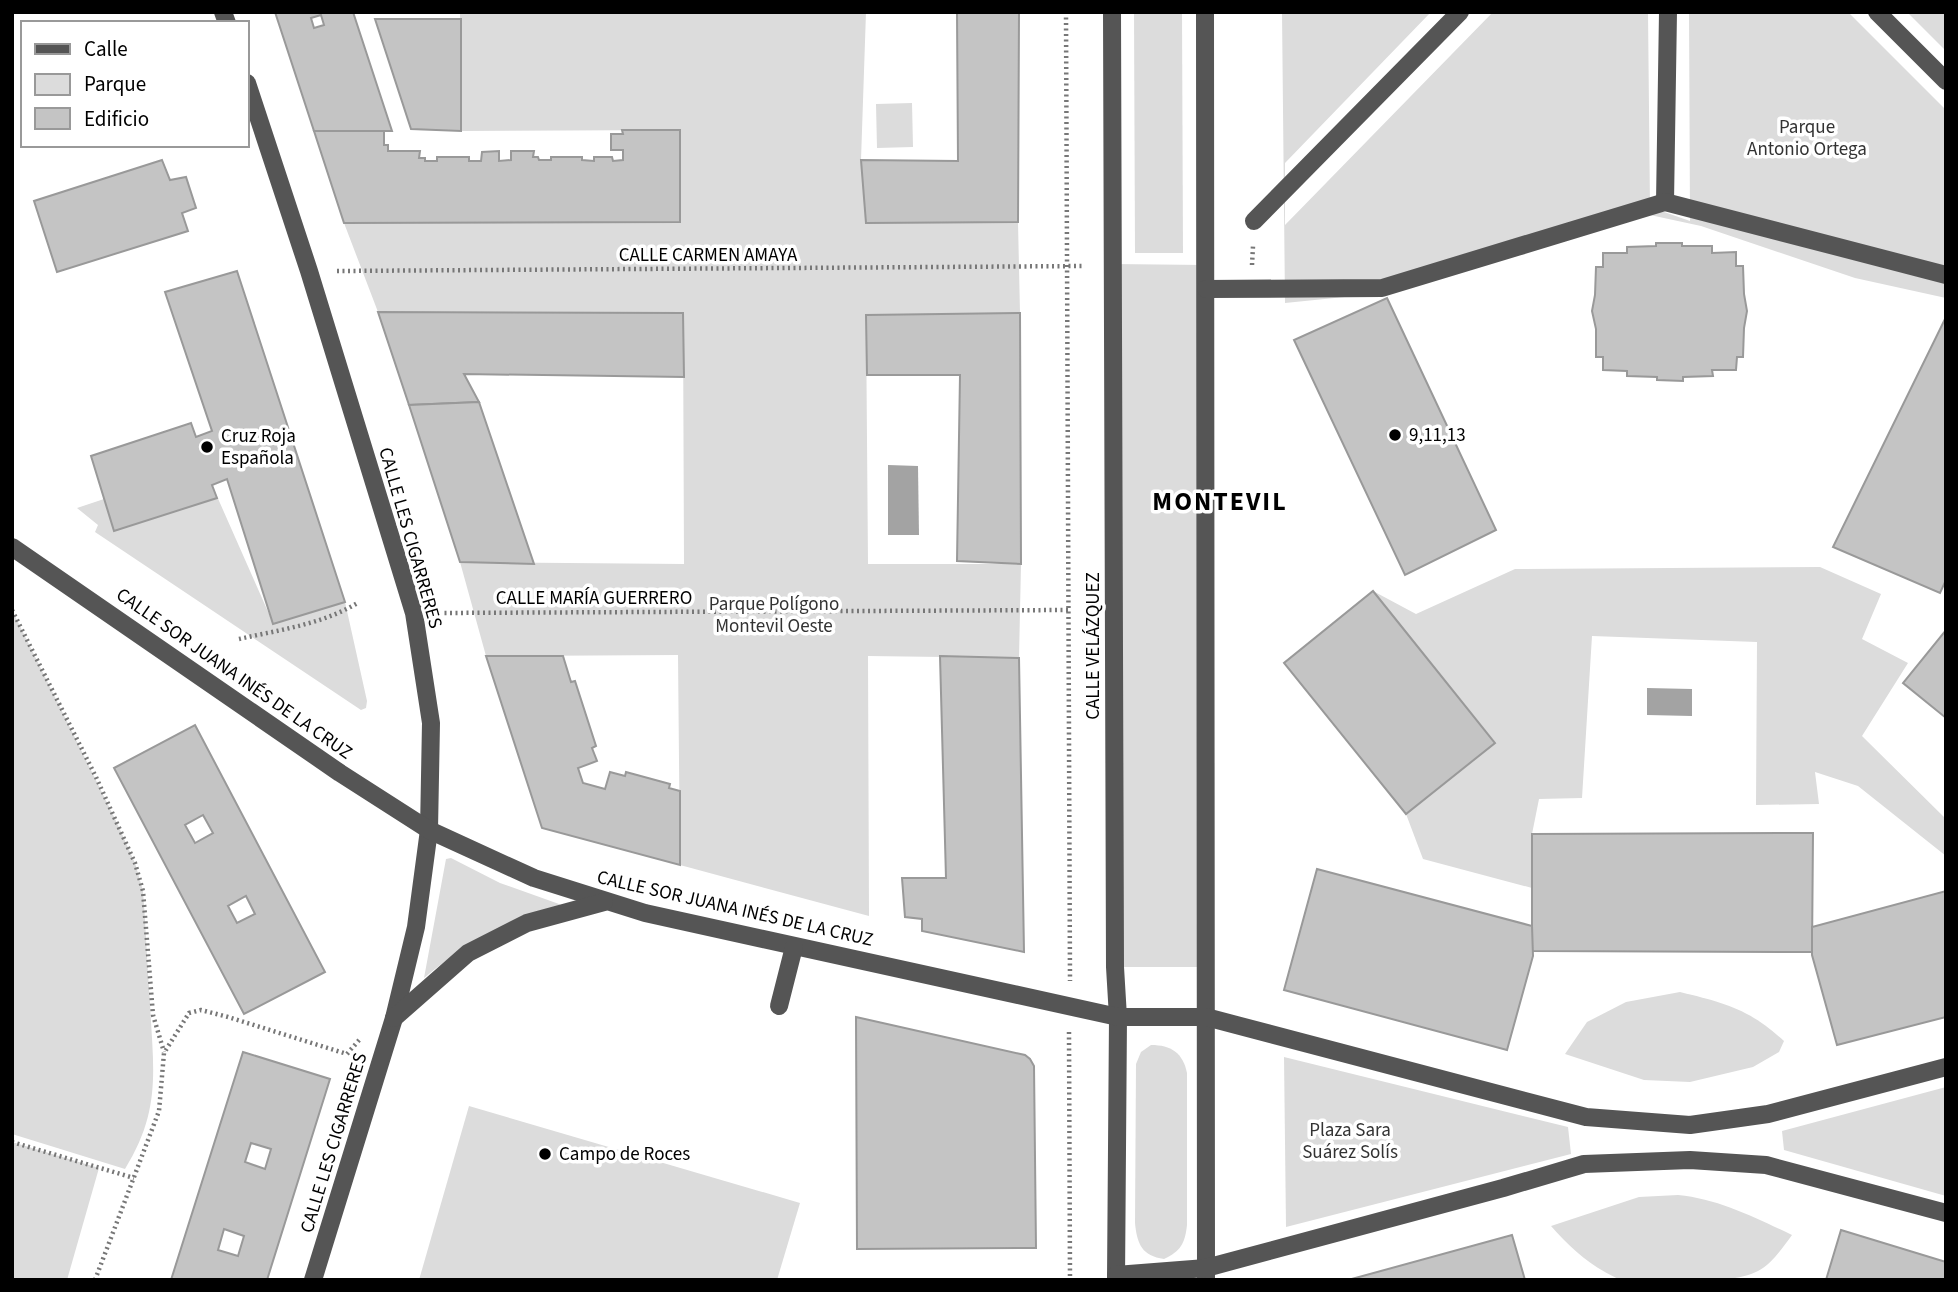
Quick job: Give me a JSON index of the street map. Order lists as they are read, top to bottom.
{
  "streets": {
    "street": ["CALLE LES CIGARRERES", "CALLE VELÁZQUEZ", "CALLE SOR JUANA INÉS DE LA CRUZ"],
    "path": ["CALLE CARMEN AMAYA", "CALLE MARÍA GUERRERO"]
  },
  "crossings": [
    ["CALLE LES CIGARRERES", "CALLE MARÍA GUERRERO"],
    ["CALLE LES CIGARRERES", "CALLE SOR JUANA INÉS DE LA CRUZ"],
    ["CALLE VELÁZQUEZ", "CALLE SOR JUANA INÉS DE LA CRUZ"]
  ],
  "districts": ["MONTEVIL"],
  "parks": ["Parque Antonio Ortega", "Parque Polígono Montevil Oeste", "Plaza Sara Suárez Solís"],
  "places": ["9,11,13", "Cruz Roja Española", "Campo de Roces"],
  "legend": ["Calle", "Parque", "Edificio"]
}
